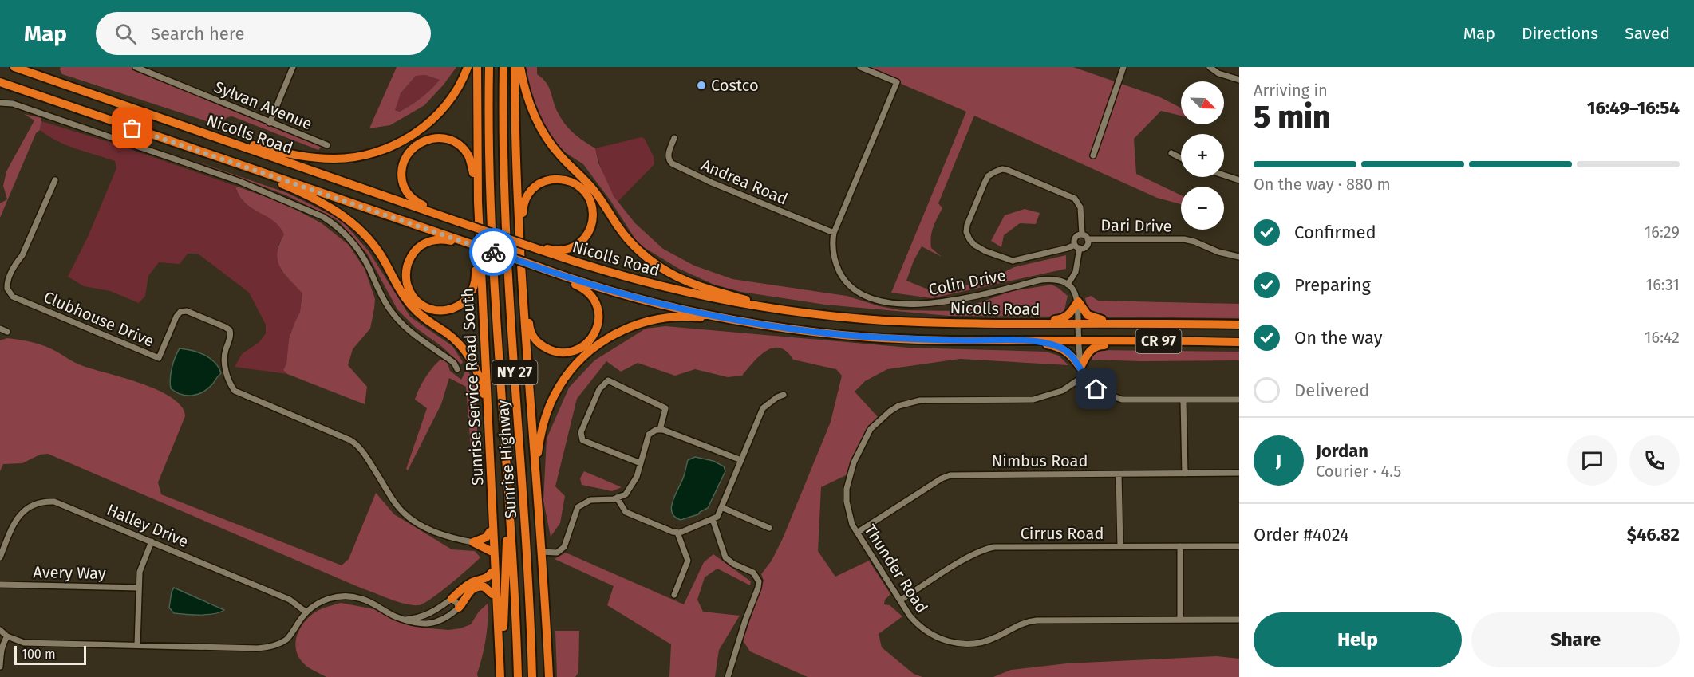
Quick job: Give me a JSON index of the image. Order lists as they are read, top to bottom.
{
  "streets": {
    "highway": [
      "Nicolls Road",
      "CR 97",
      "NY 27",
      "Sunrise Service Road South",
      "Sunrise Highway"
    ],
    "street": [
      "Sylvan Avenue",
      "Andrea Road",
      "Dari Drive",
      "Colin Drive",
      "Clubhouse Drive",
      "Nimbus Road",
      "Halley Drive",
      "Cirrus Road",
      "Thunder Road",
      "Avery Way"
    ]
  },
  "crossings": [
    ["Andrea Road", "Colin Drive"],
    ["Nimbus Road", "Thunder Road"],
    ["Cirrus Road", "Thunder Road"]
  ],
  "places": ["Costco"],
  "scale_bar": "100 m",
  "north": "bottom right",
  "page": {
    "header": "Map",
    "search": "Search here",
    "nav": ["Map", "Directions", "Saved"],
    "heading": ["5 min", "Arriving in", "16:49–16:54"],
    "panel": [
      "Jordan",
      "Courier · 4.5",
      "Order #4024",
      "$46.82"
    ],
    "map_buttons": ["+", "−"],
    "bar": "On the way · 880 m",
    "list": [
      ["Confirmed", "16:29"],
      ["Preparing", "16:31"],
      ["On the way", "16:42"],
      "Delivered"
    ],
    "round": "J",
    "buttons": ["Help", "Share"],
    "scale": "100 m"
  }
}
